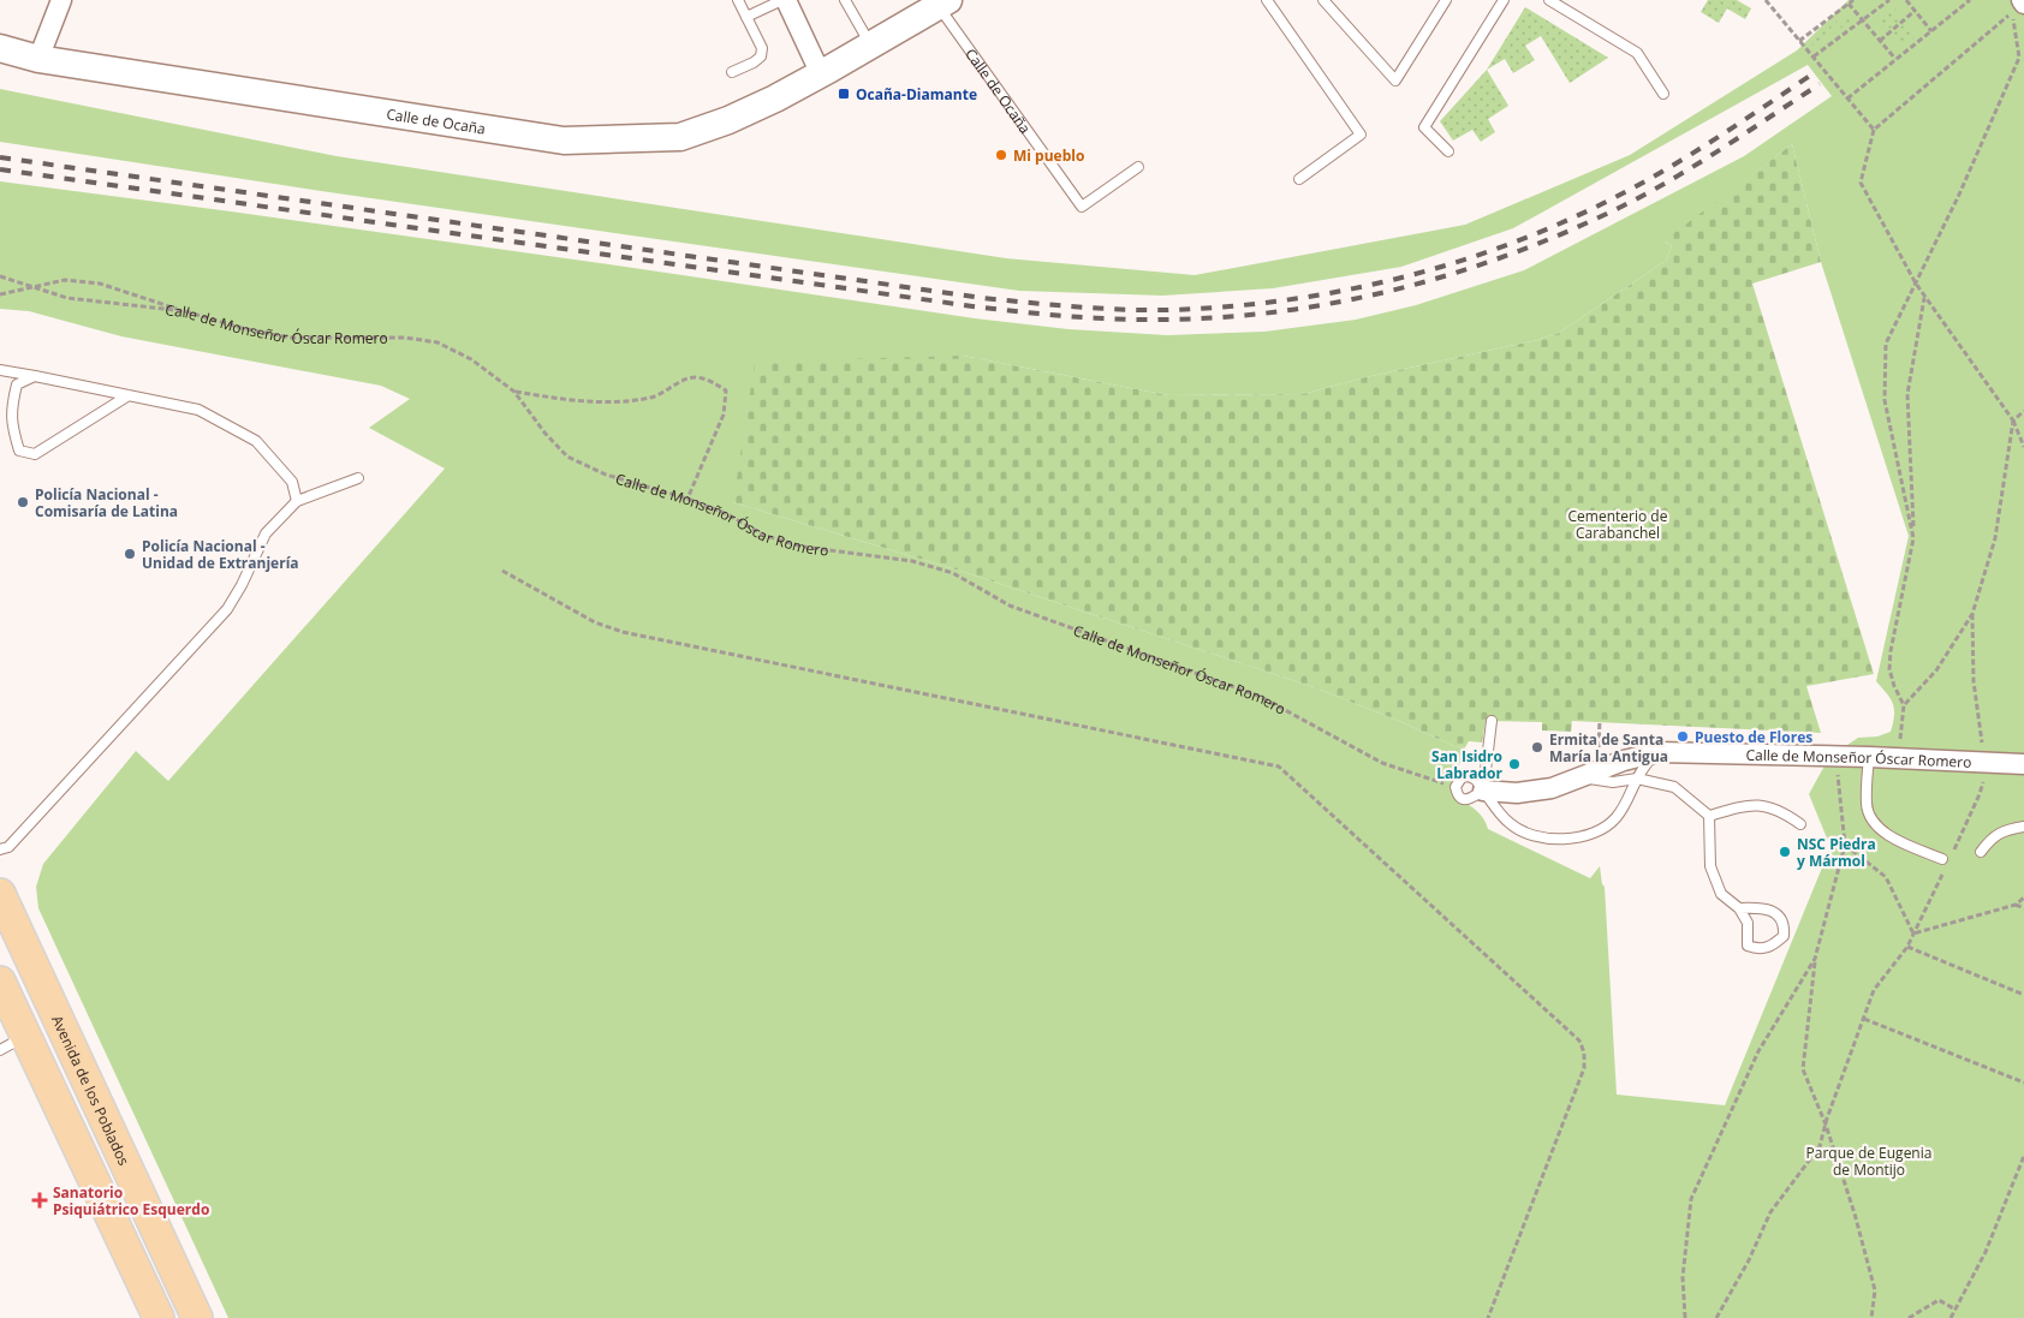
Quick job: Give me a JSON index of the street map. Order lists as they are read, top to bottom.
{
  "streets": {
    "main road": ["Avenida de los Poblados"],
    "street": ["Calle de Ocaña", "Calle de Monseñor Óscar Romero"]
  },
  "parks": ["Cementerio de Carabanchel", "Parque de Eugenia de Montijo"],
  "places": {
    "transit": ["Ocaña-Diamante"],
    "other": [
      "Mi pueblo",
      "Policía Nacional - Comisaría de Latina",
      "Policía Nacional - Unidad de Extranjería",
      "Puesto de Flores",
      "Ermita de Santa María la Antigua",
      "San Isidro Labrador",
      "NSC Piedra y Mármol"
    ],
    "health": ["Sanatorio Psiquiátrico Esquerdo"]
  }
}
